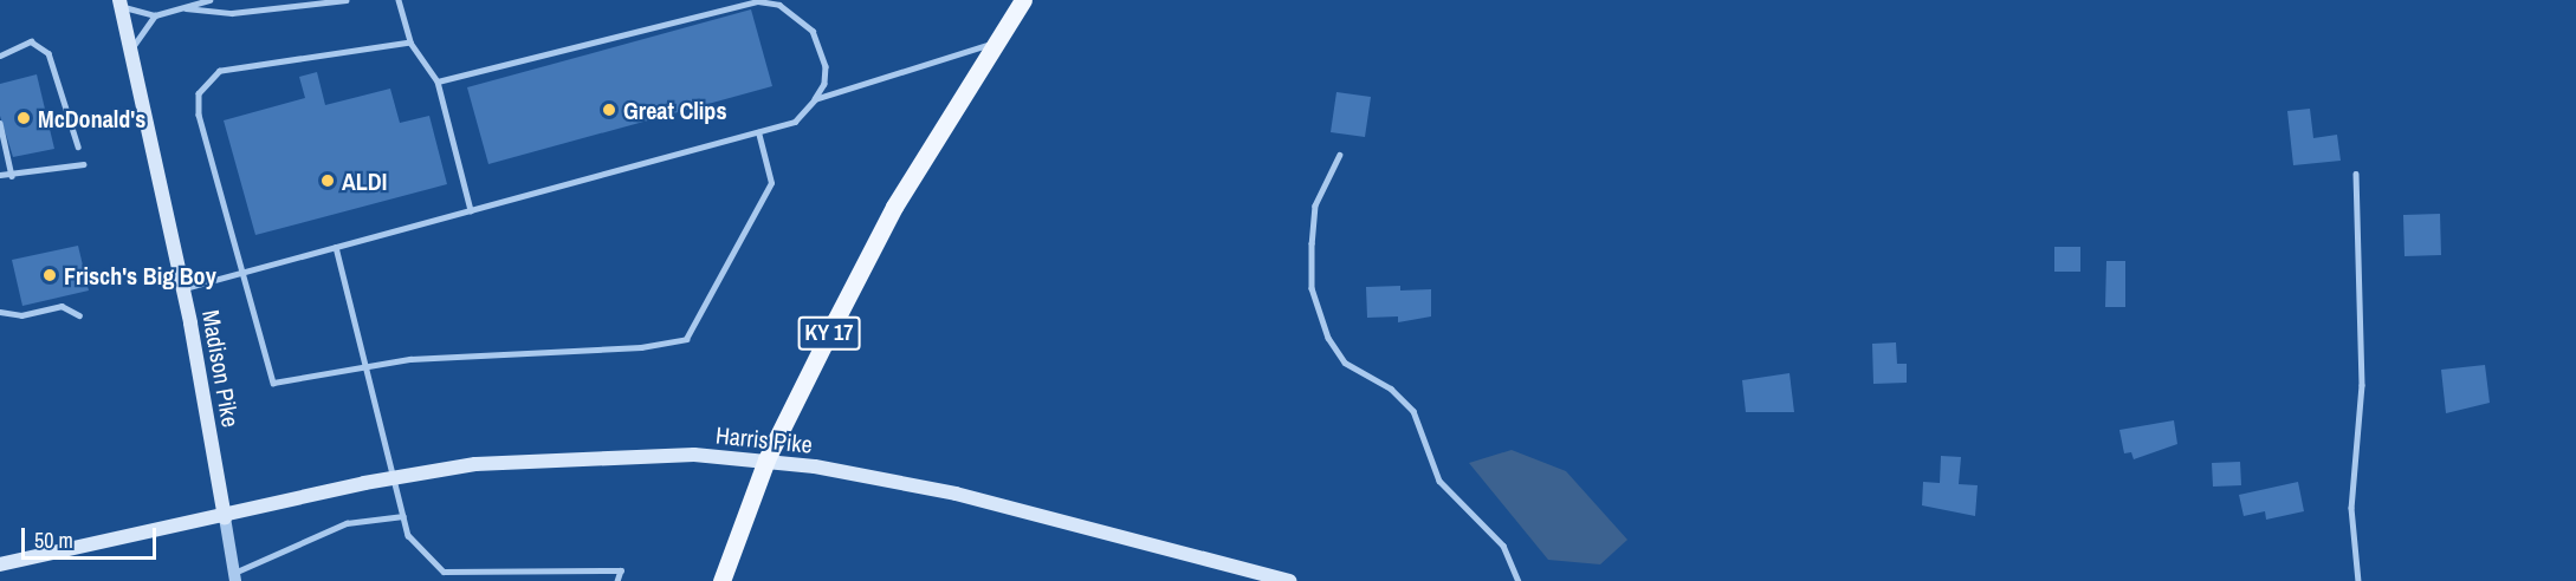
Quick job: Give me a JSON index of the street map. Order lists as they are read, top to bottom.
{
  "streets": {
    "main road": ["KY 17", "Madison Pike", "Harris Pike"]
  },
  "crossings": [
    ["KY 17", "Harris Pike"],
    ["Madison Pike", "Harris Pike"]
  ],
  "places": [
    "Great Clips",
    "McDonald's",
    "ALDI",
    "Frisch's Big Boy"
  ],
  "scale_bar": "50 m"
}
